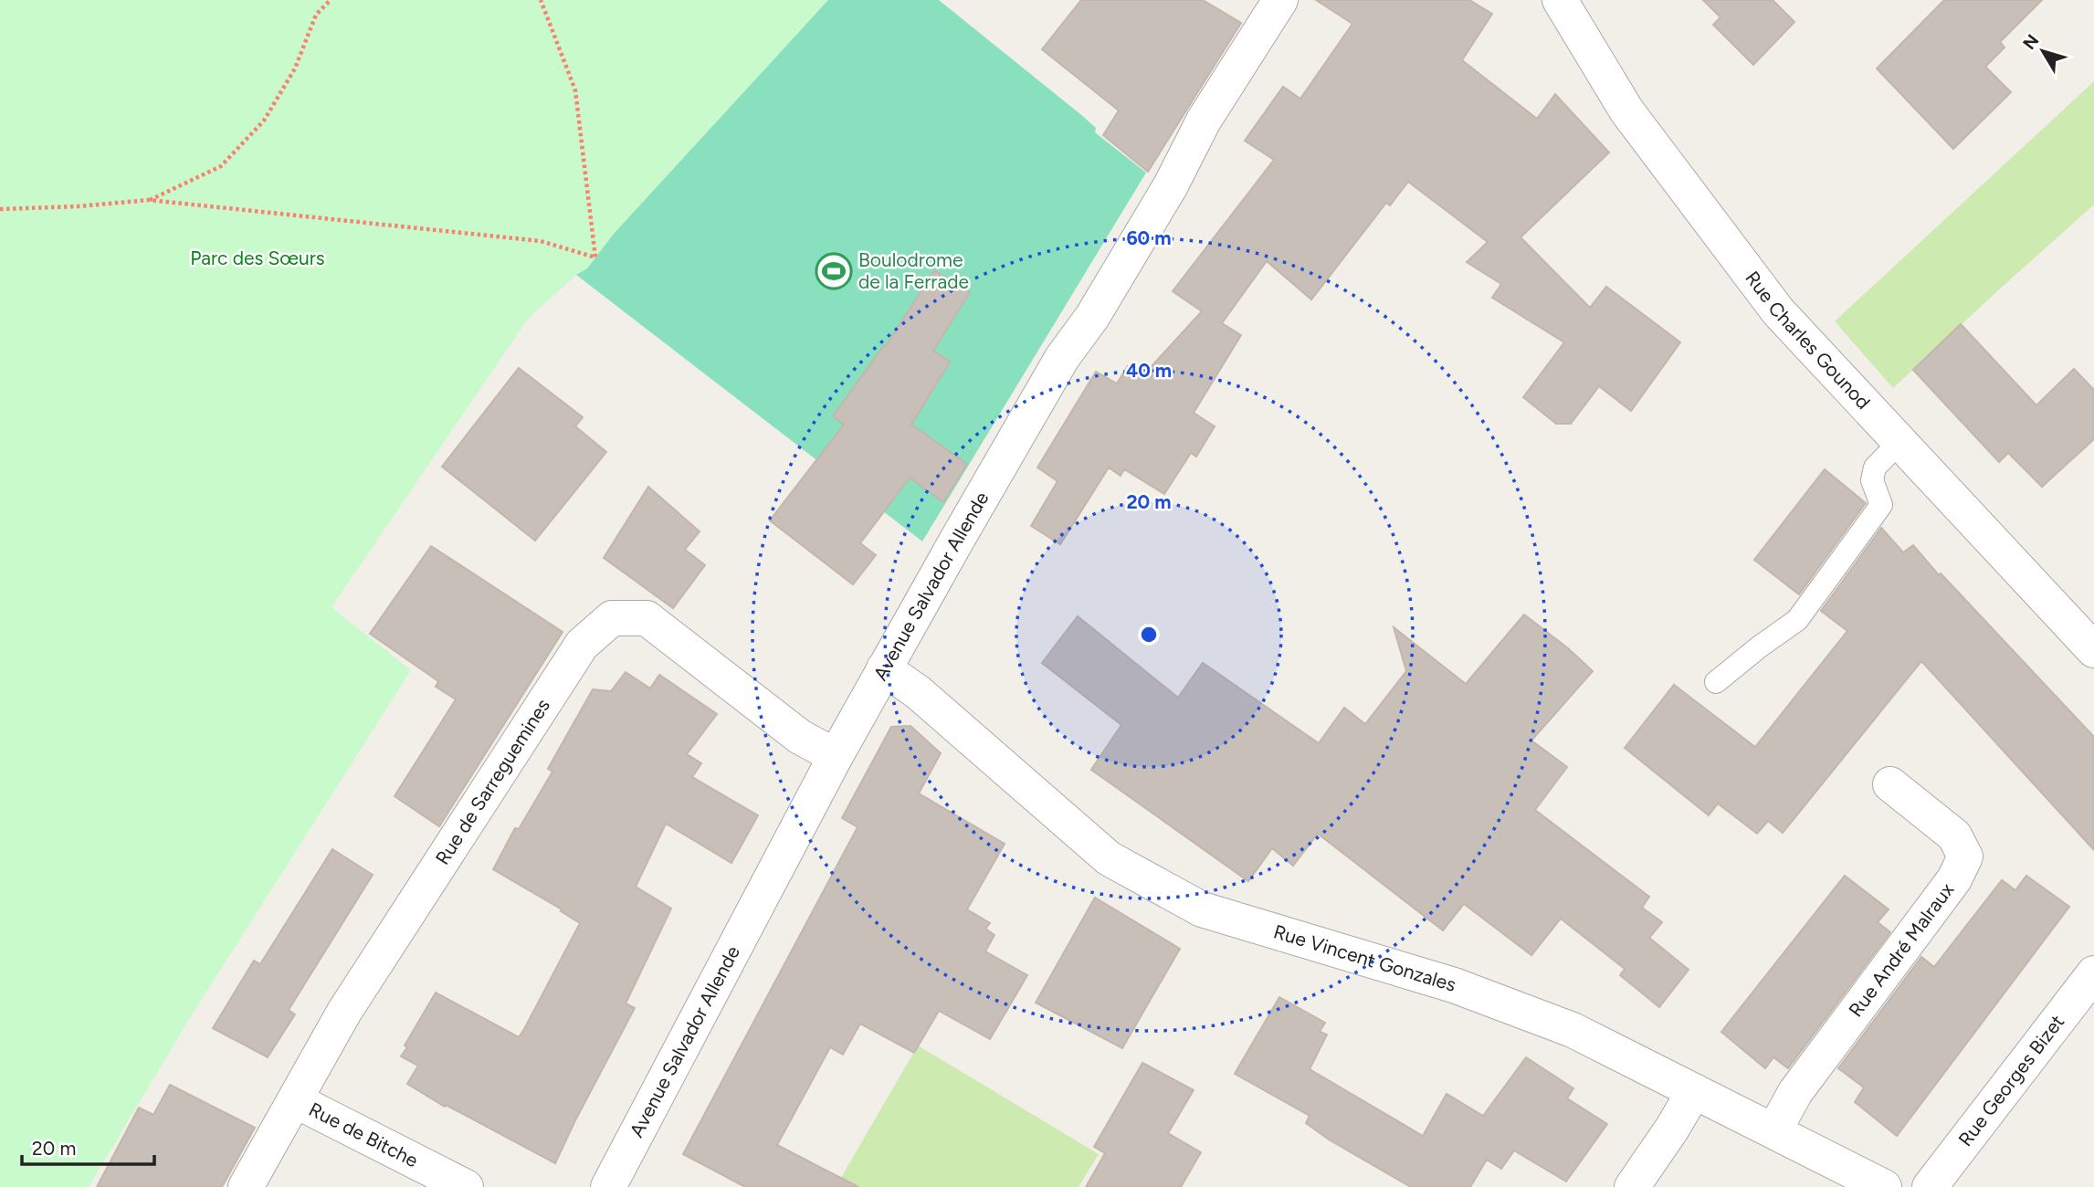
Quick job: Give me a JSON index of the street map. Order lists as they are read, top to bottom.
{
  "streets": {
    "street": [
      "Rue Charles Gounod",
      "Avenue Salvador Allende",
      "Rue de Sarreguemines",
      "Rue André Malraux",
      "Rue Vincent Gonzales",
      "Rue Georges Bizet",
      "Rue de Bitche"
    ]
  },
  "crossings": [
    ["Avenue Salvador Allende", "Rue de Sarreguemines"],
    ["Avenue Salvador Allende", "Rue Vincent Gonzales"],
    ["Rue de Sarreguemines", "Rue de Bitche"],
    ["Rue André Malraux", "Rue Vincent Gonzales"]
  ],
  "parks": ["Parc des Sœurs"],
  "places": {
    "sports": ["Boulodrome de la Ferrade"]
  },
  "scale_bar": "20 m",
  "north": "top left",
  "rings": ["60 m", "40 m", "20 m"]
}
